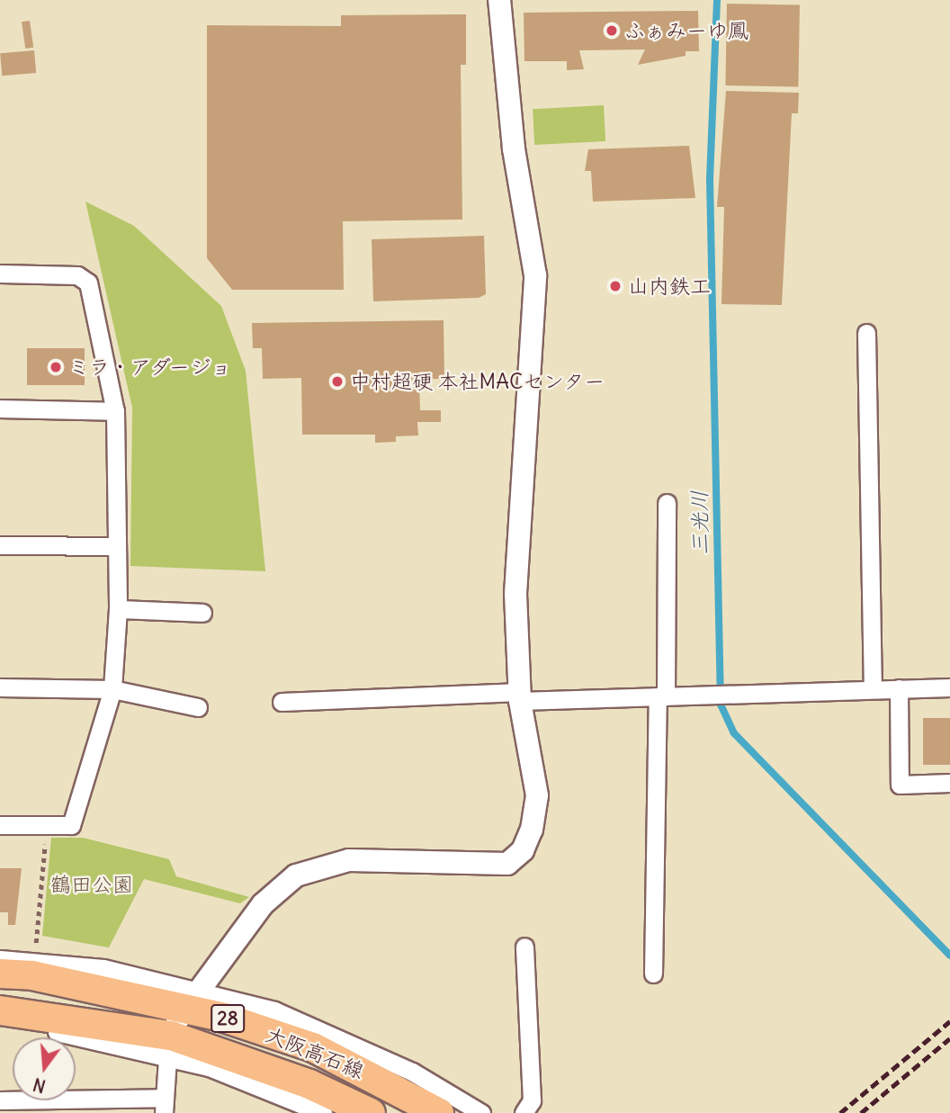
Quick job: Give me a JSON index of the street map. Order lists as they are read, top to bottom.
{
  "streets": {
    "main road": ["28", "大阪高石線"]
  },
  "water": ["三光川"],
  "parks": ["鶴田公園"],
  "places": [
    "ふぁみーゆ鳳",
    "山内鉄工",
    "ミラ・アダージョ",
    "中村超硬 本社MACセンター"
  ],
  "north": "bottom"
}
